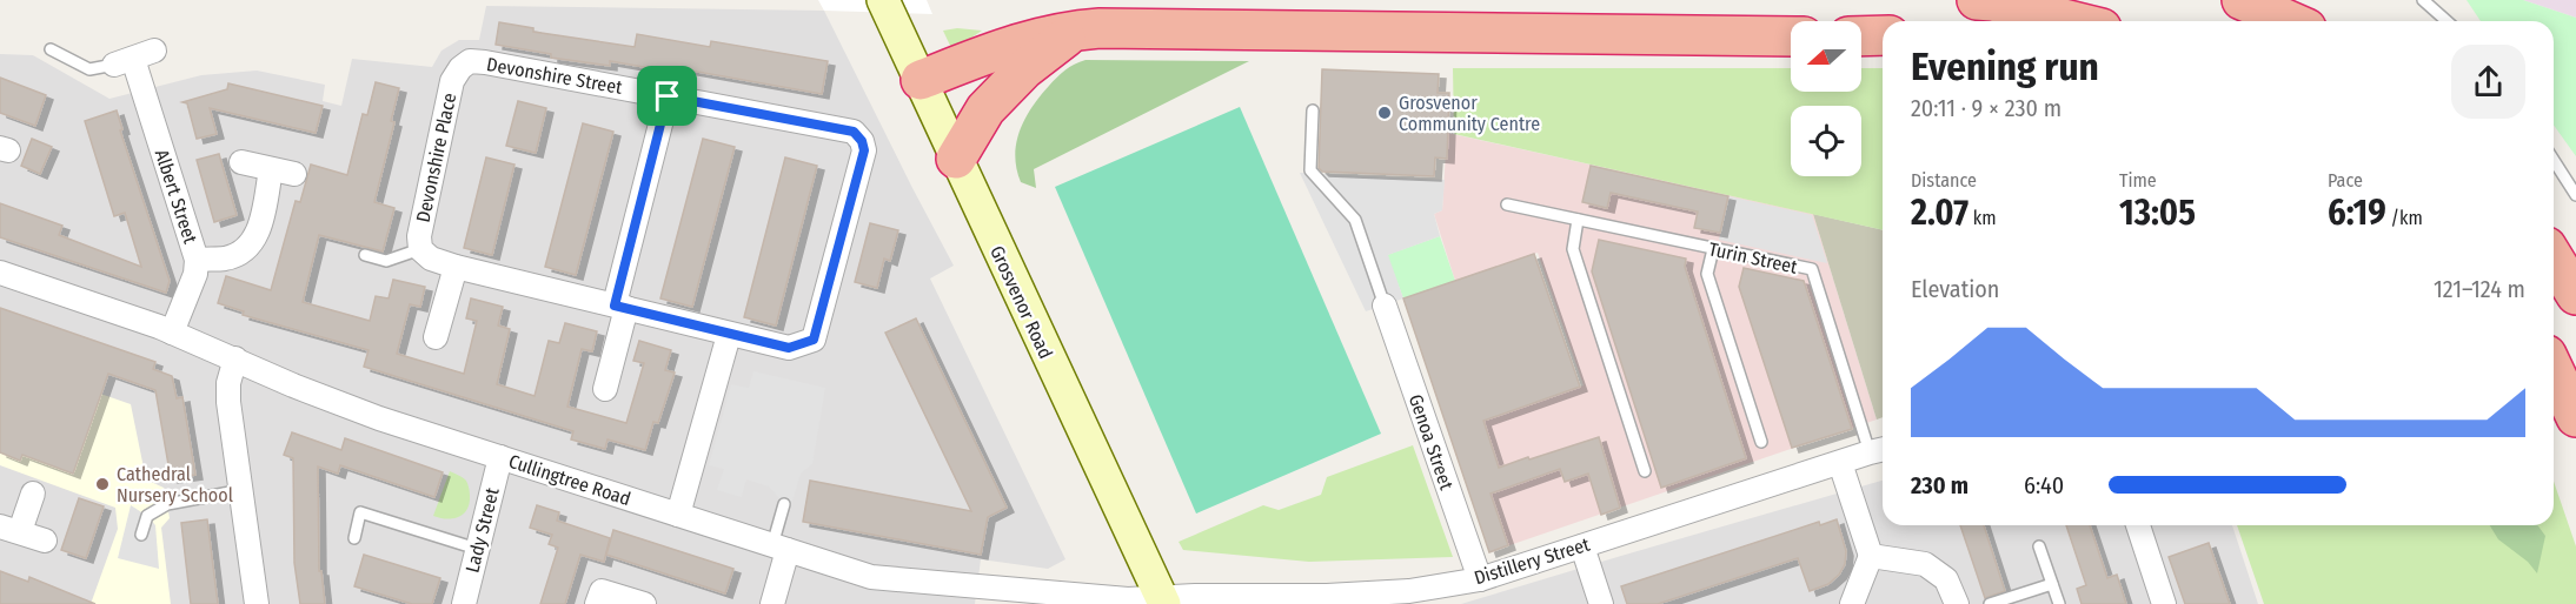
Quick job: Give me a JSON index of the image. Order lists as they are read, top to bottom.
{
  "streets": {
    "main road": ["Grosvenor Road"],
    "street": [
      "Devonshire Street",
      "Devonshire Place",
      "Albert Street",
      "Genoa Street",
      "Cullingtree Road",
      "Lady Street",
      "Distillery Street"
    ],
    "lane": ["Turin Street"]
  },
  "crossings": [
    ["Devonshire Street", "Devonshire Place"],
    ["Albert Street", "Cullingtree Road"],
    ["Turin Street", "Distillery Street"],
    ["Grosvenor Road", "Cullingtree Road"],
    ["Grosvenor Road", "Distillery Street"],
    ["Genoa Street", "Distillery Street"],
    ["Cullingtree Road", "Lady Street"],
    ["Cullingtree Road", "Distillery Street"]
  ],
  "places": ["Grosvenor Community Centre", "Cathedral Nursery School"],
  "north": "left",
  "page": {
    "heading": ["Evening run", "20:11 · 9 × 230 m"],
    "stats": [
      ["Distance", "2.07 km"],
      ["Time", "13:05"],
      ["Pace", "6:19 /km"]
    ],
    "chart": ["Elevation", "121–124 m"],
    "list": [
      {
        "name": "230 m",
        "note": "6:40"
      }
    ]
  }
}
